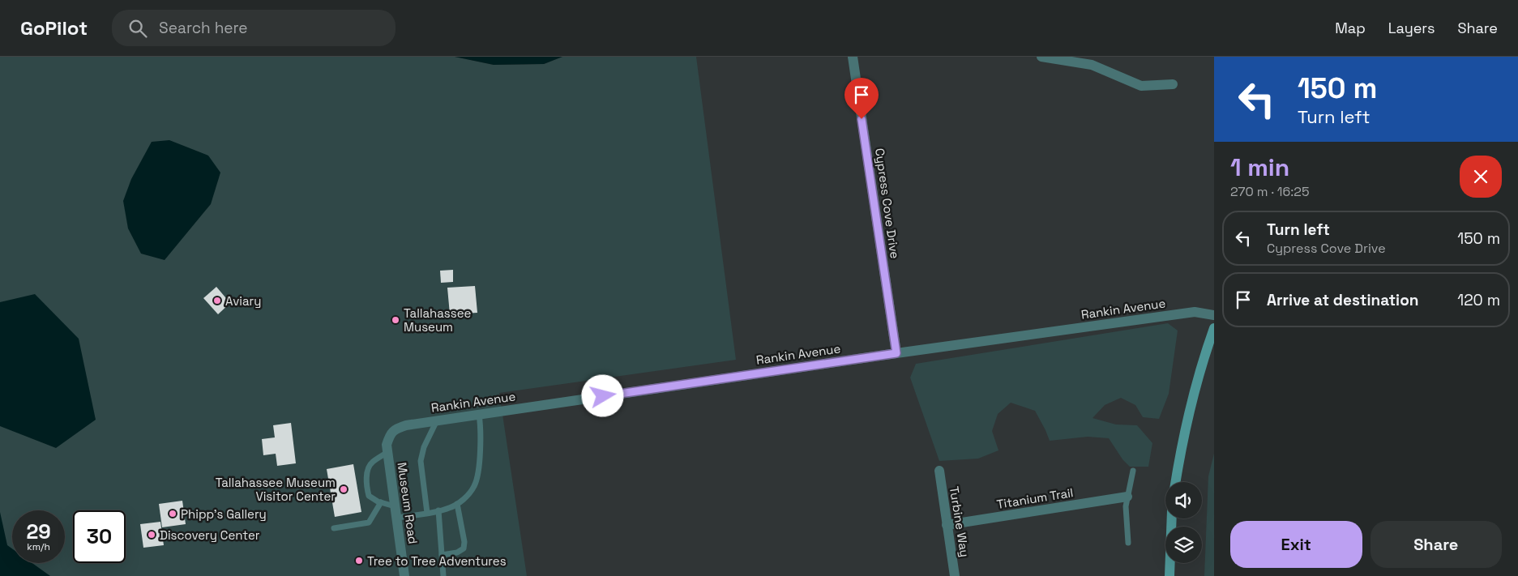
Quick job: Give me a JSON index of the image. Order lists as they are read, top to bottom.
{
  "streets": {
    "street": [
      "Cypress Cove Drive",
      "Rankin Avenue",
      "Titanium Trail",
      "Museum Road",
      "Turbine Way"
    ]
  },
  "crossings": [
    ["Cypress Cove Drive", "Rankin Avenue"],
    ["Rankin Avenue", "Museum Road"],
    ["Titanium Trail", "Turbine Way"]
  ],
  "places": [
    "Aviary",
    "Tallahassee Museum",
    "Tallahassee Museum Visitor Center",
    "Phipp's Gallery",
    "Discovery Center",
    "Tree to Tree Adventures"
  ],
  "page": {
    "header": "GoPilot",
    "search": "Search here",
    "nav": ["Map", "Layers", "Share"],
    "turn": ["150 m", "Turn left"],
    "heading": ["1 min", "270 m · 16:25"],
    "list": [
      {
        "name": "Turn left",
        "note": "Cypress Cove Drive",
        "value": "150 m"
      },
      {
        "name": "Arrive at destination",
        "value": "120 m"
      }
    ],
    "speed": "29 km/h",
    "limit": "30",
    "buttons": ["Exit", "Share"]
  }
}
